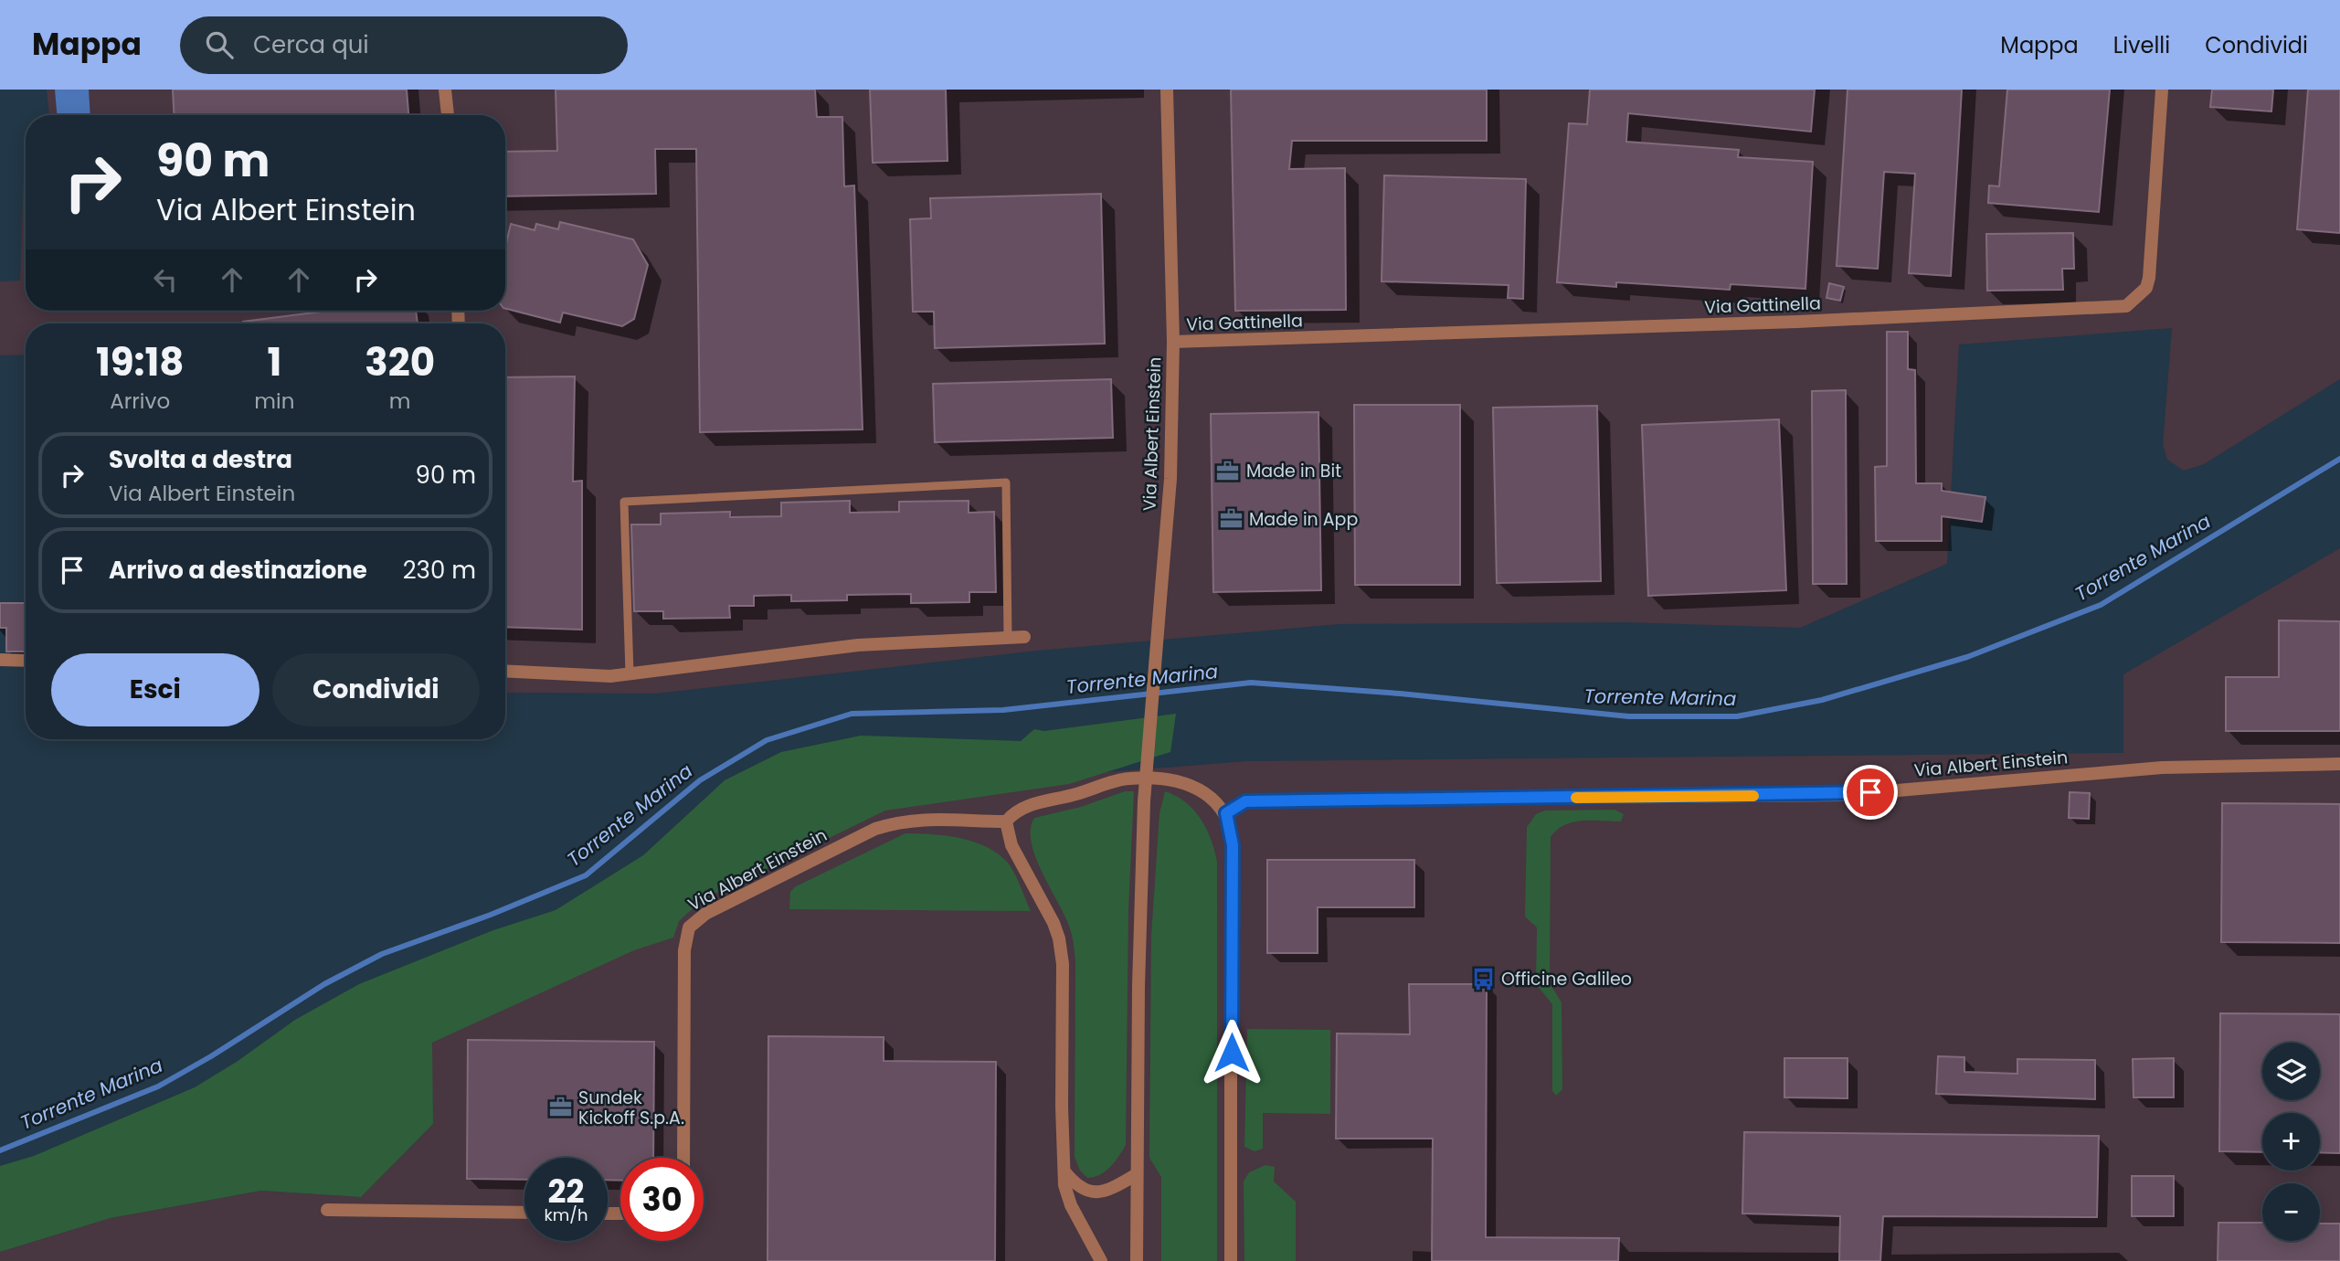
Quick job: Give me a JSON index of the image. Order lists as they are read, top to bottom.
{
  "streets": {
    "street": ["Via Gattinella", "Via Albert Einstein"]
  },
  "crossings": [
    ["Via Gattinella", "Via Albert Einstein"]
  ],
  "water": ["Torrente Marina"],
  "places": {
    "office": ["Made in Bit", "Made in App", "Sundek Kickoff S.p.A."],
    "bus stop": ["Officine Galileo"]
  },
  "page": {
    "header": "Mappa",
    "search": "Cerca qui",
    "nav": ["Mappa", "Livelli", "Condividi"],
    "turn": ["90 m", "Via Albert Einstein"],
    "eta": [
      "19:18",
      "Arrivo",
      "1",
      "min",
      "320",
      "m"
    ],
    "list": [
      {
        "name": "Svolta a destra",
        "note": "Via Albert Einstein",
        "value": "90 m"
      },
      {
        "name": "Arrivo a destinazione",
        "value": "230 m"
      }
    ],
    "buttons": ["Esci", "Condividi"],
    "map_buttons": ["+", "−"],
    "speed": "22 km/h",
    "limit": "30"
  }
}
